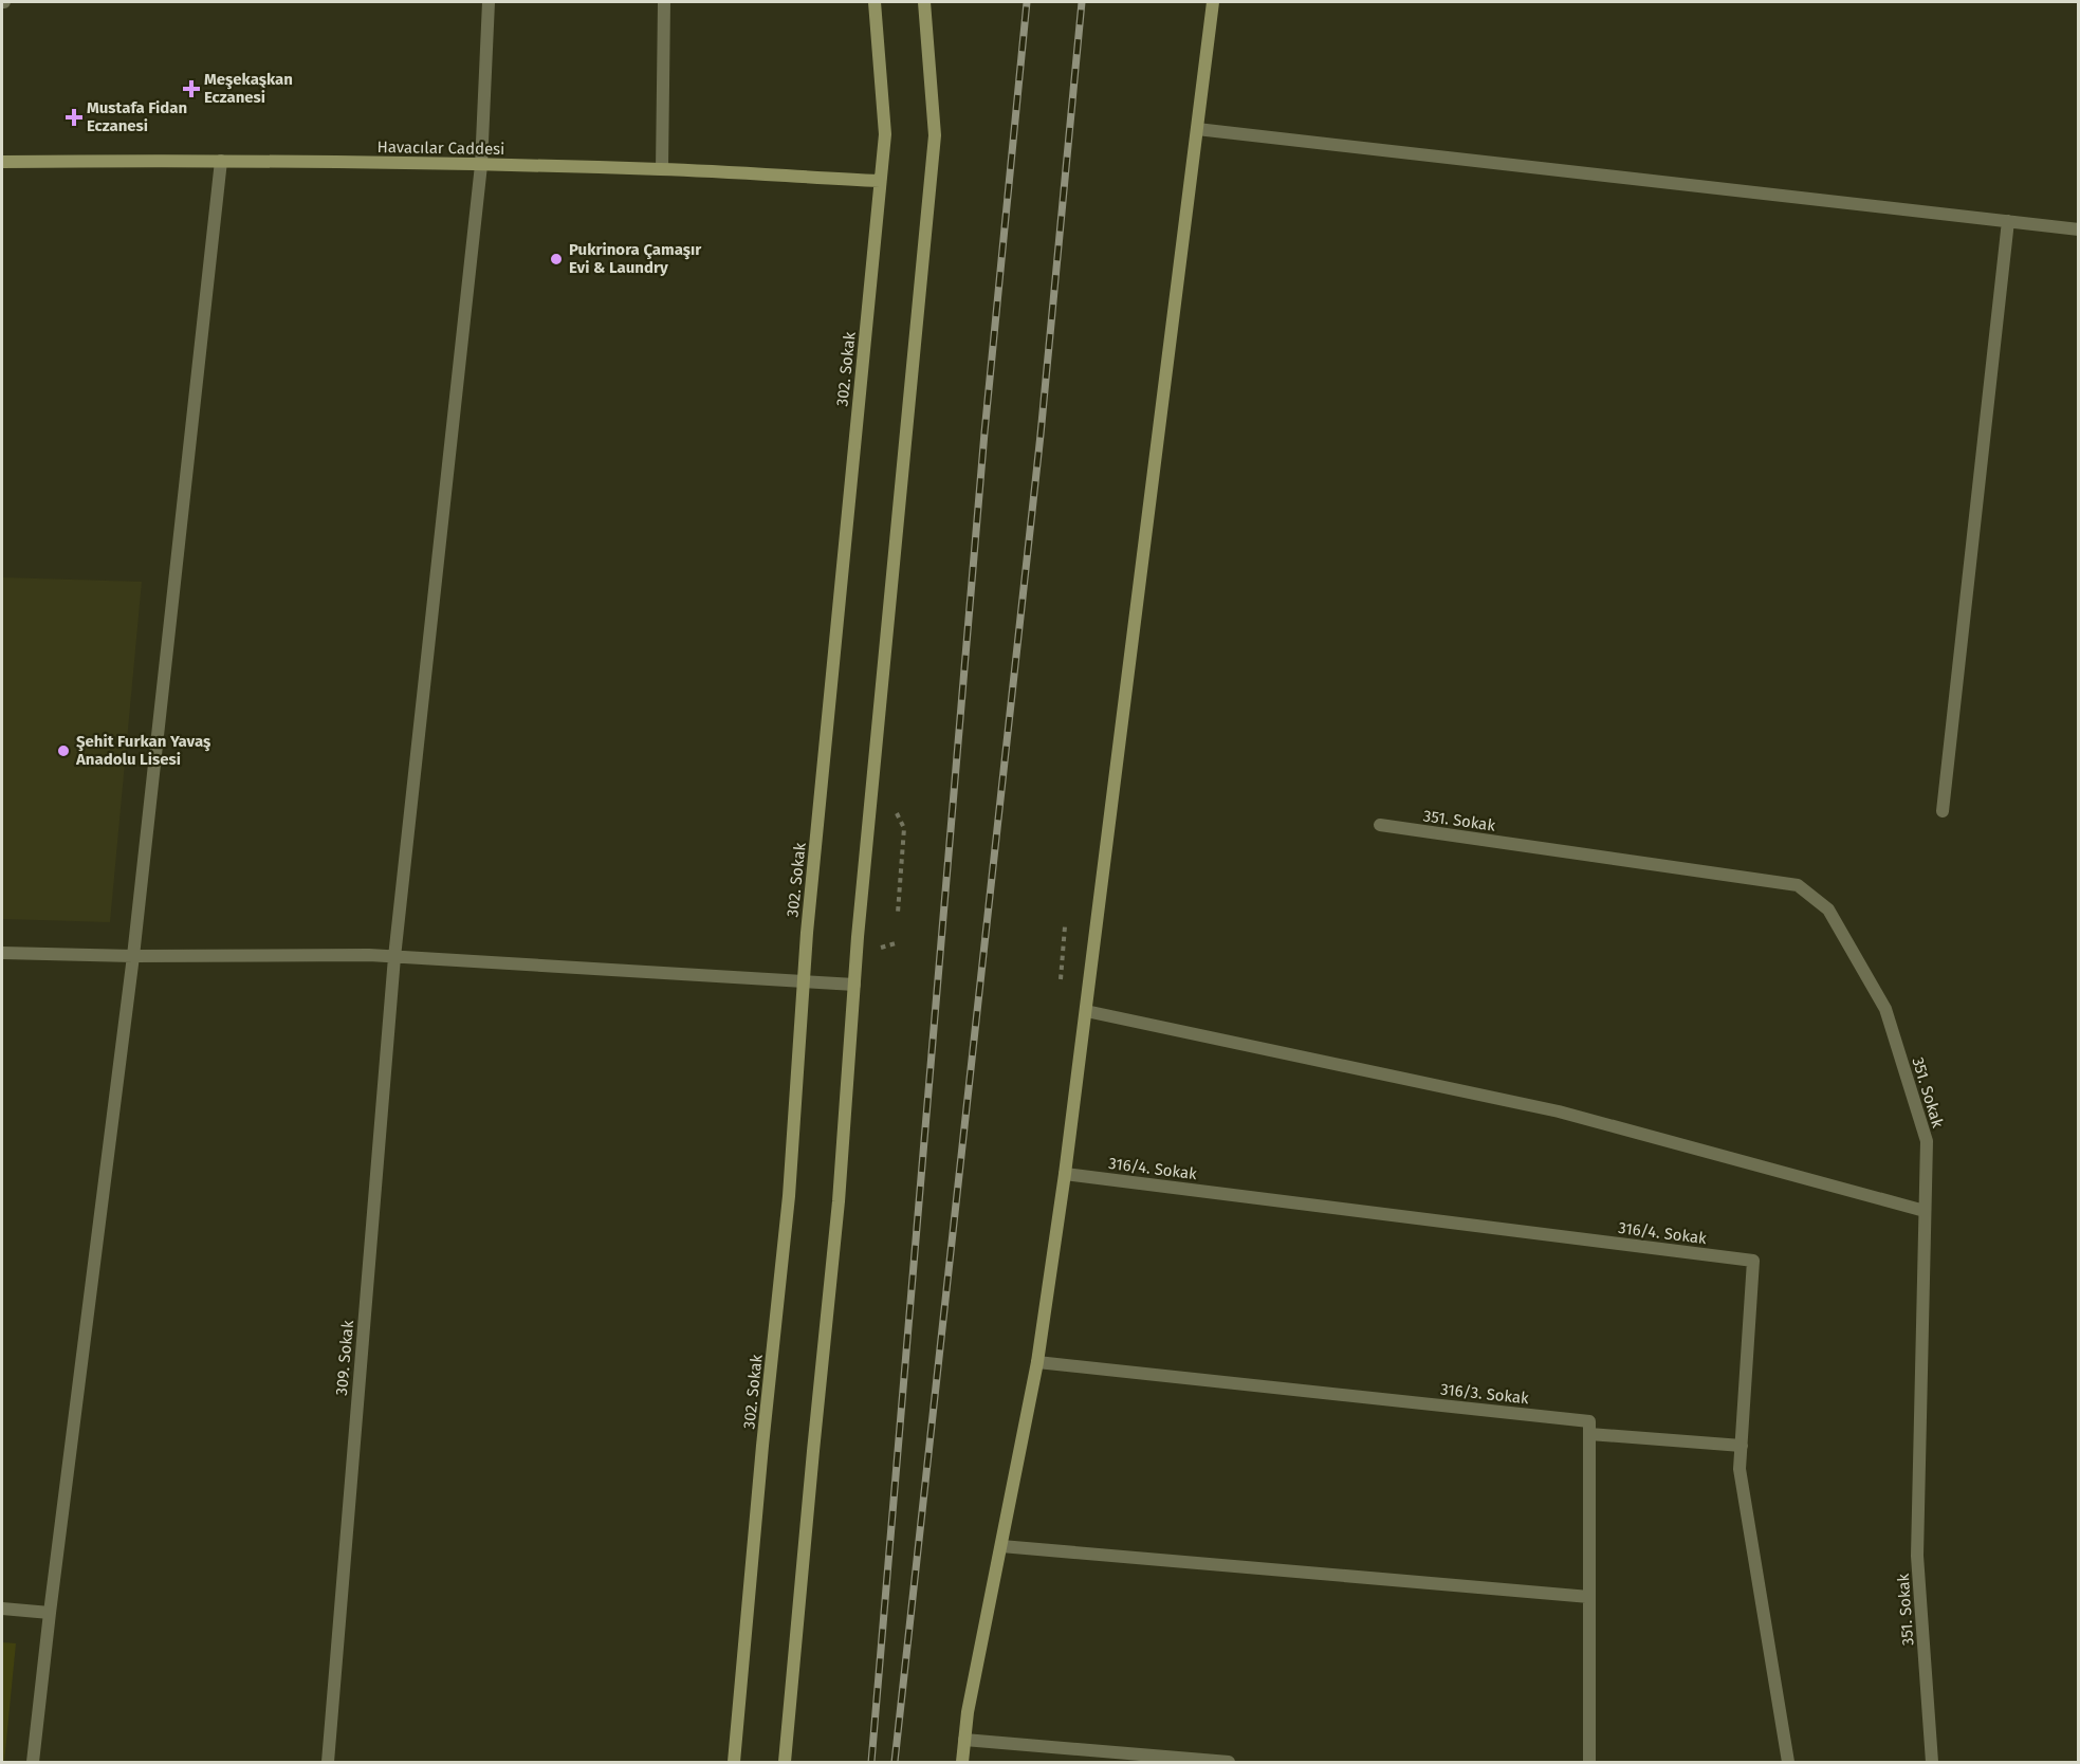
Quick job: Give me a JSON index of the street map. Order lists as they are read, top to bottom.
{
  "streets": {
    "main road": ["Havacılar Caddesi", "302. Sokak"],
    "street": [
      "351. Sokak",
      "316/4. Sokak",
      "309. Sokak",
      "316/3. Sokak"
    ]
  },
  "crossings": [
    ["Havacılar Caddesi", "302. Sokak"],
    ["Havacılar Caddesi", "309. Sokak"]
  ],
  "places": {
    "health": ["Meşekaşkan Eczanesi", "Mustafa Fidan Eczanesi"],
    "other": ["Pukrinora Çamaşır Evi & Laundry", "Şehit Furkan Yavaş Anadolu Lisesi"]
  }
}
